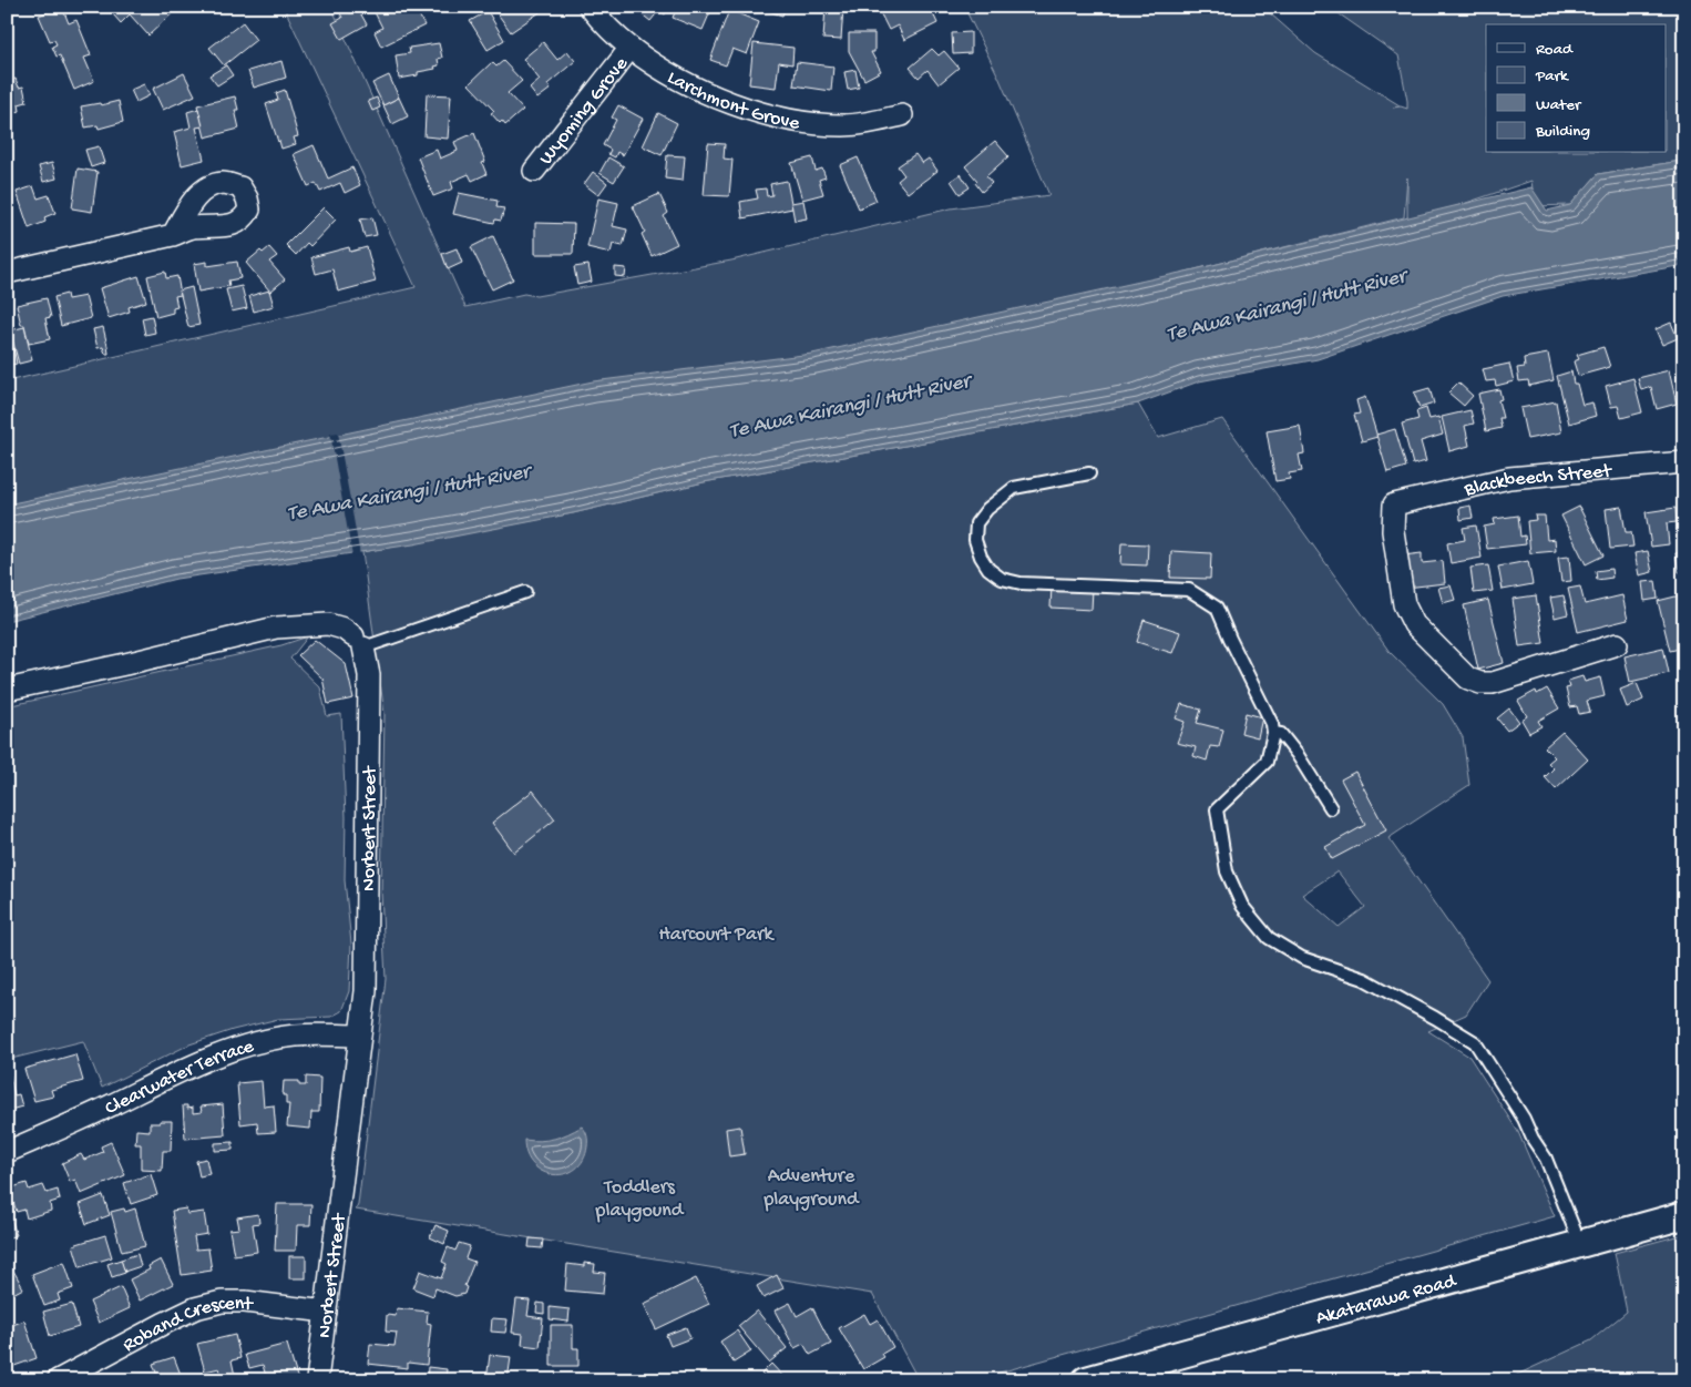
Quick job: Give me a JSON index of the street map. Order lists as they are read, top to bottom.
{
  "streets": {
    "street": [
      "Larchmont Grove",
      "Wyoming Grove",
      "Blackbeech Street",
      "Norbert Street",
      "Clearwater Terrace",
      "Akatarawa Road",
      "Roband Crescent"
    ]
  },
  "crossings": [
    ["Larchmont Grove", "Wyoming Grove"],
    ["Norbert Street", "Clearwater Terrace"],
    ["Norbert Street", "Roband Crescent"]
  ],
  "water": ["Te Awa Kairangi / Hutt River"],
  "parks": ["Harcourt Park", "Adventure playground", "Toddlers playgound"],
  "legend": [
    "Road",
    "Park",
    "Water",
    "Building"
  ]
}
